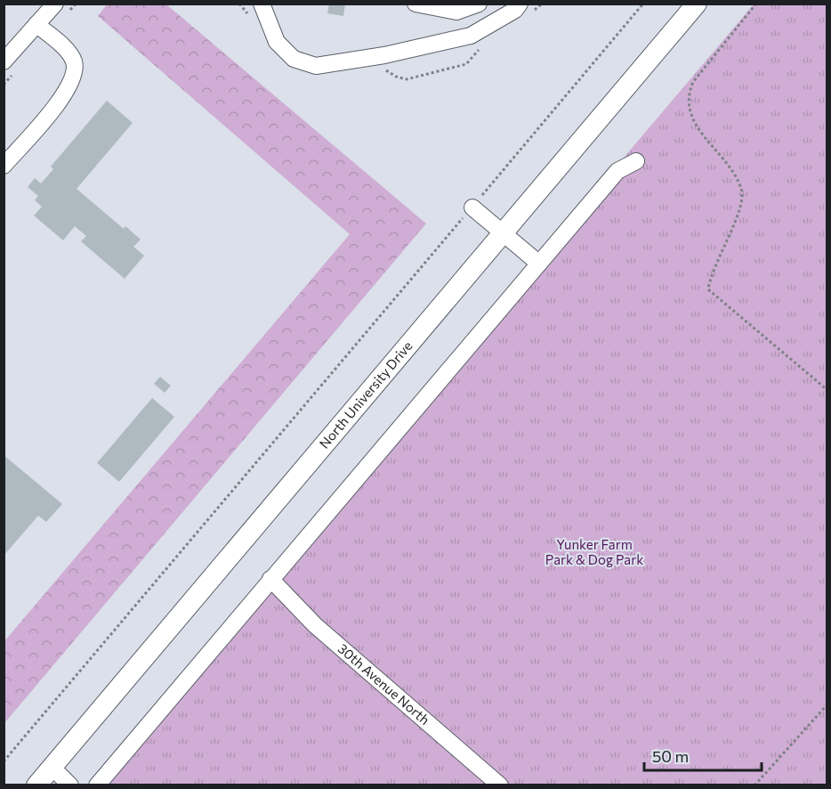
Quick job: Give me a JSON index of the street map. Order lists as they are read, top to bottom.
{
  "streets": {
    "main road": ["North University Drive"],
    "lane": ["30th Avenue North"]
  },
  "parks": ["Yunker Farm Park & Dog Park"],
  "scale_bar": "50 m"
}
